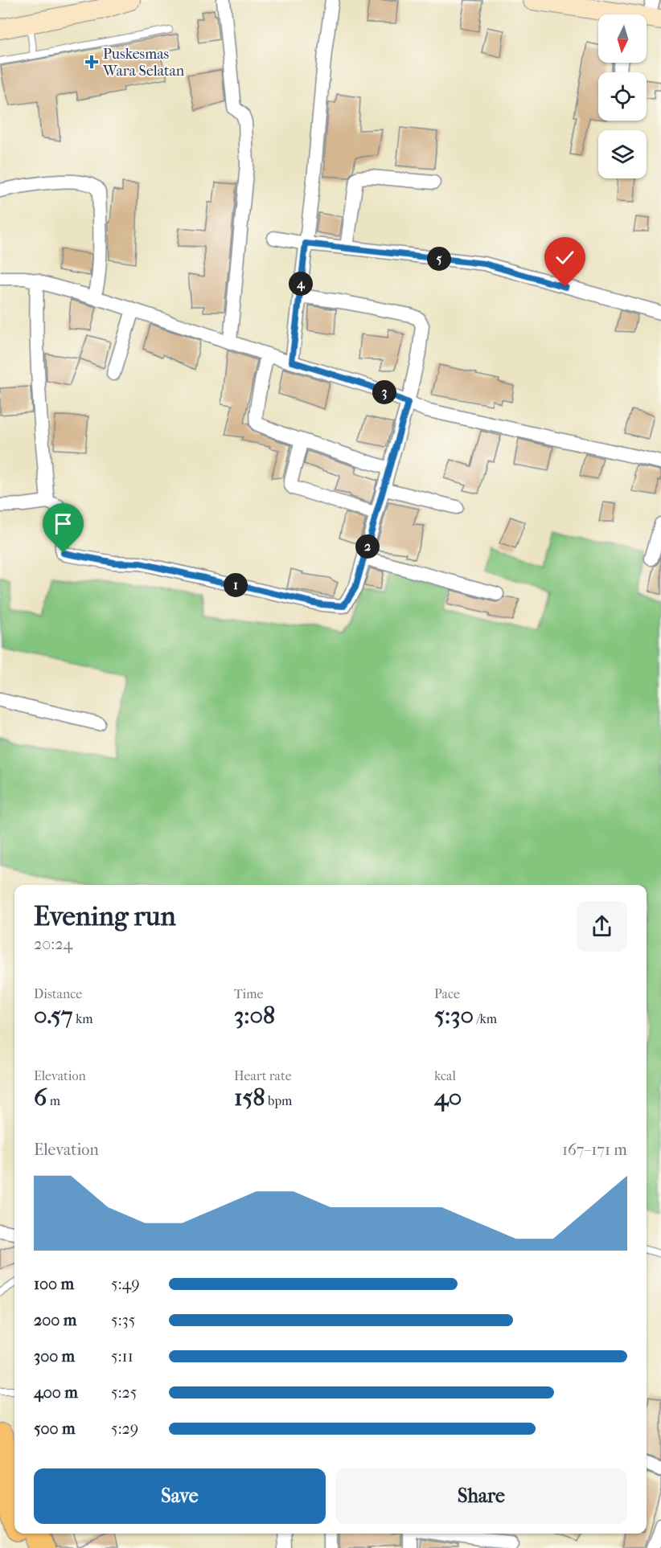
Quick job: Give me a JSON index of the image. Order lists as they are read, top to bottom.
{
  "places": {
    "health": ["Puskesmas Wara Selatan"]
  },
  "north": "bottom",
  "page": {
    "pins": [
      "5",
      "4",
      "3",
      "2",
      "1"
    ],
    "heading": ["Evening run", "20:24"],
    "stats": [
      ["Distance", "0.57 km"],
      ["Time", "3:08"],
      ["Pace", "5:30 /km"],
      ["Elevation", "6 m"],
      ["Heart rate", "158 bpm"],
      ["kcal", "40"]
    ],
    "chart": ["Elevation", "167–171 m"],
    "list": [
      {
        "name": "100 m",
        "note": "5:49"
      },
      {
        "name": "200 m",
        "note": "5:35"
      },
      {
        "name": "300 m",
        "note": "5:11"
      },
      {
        "name": "400 m",
        "note": "5:25"
      },
      {
        "name": "500 m",
        "note": "5:29"
      }
    ],
    "buttons": ["Save", "Share"]
  }
}
